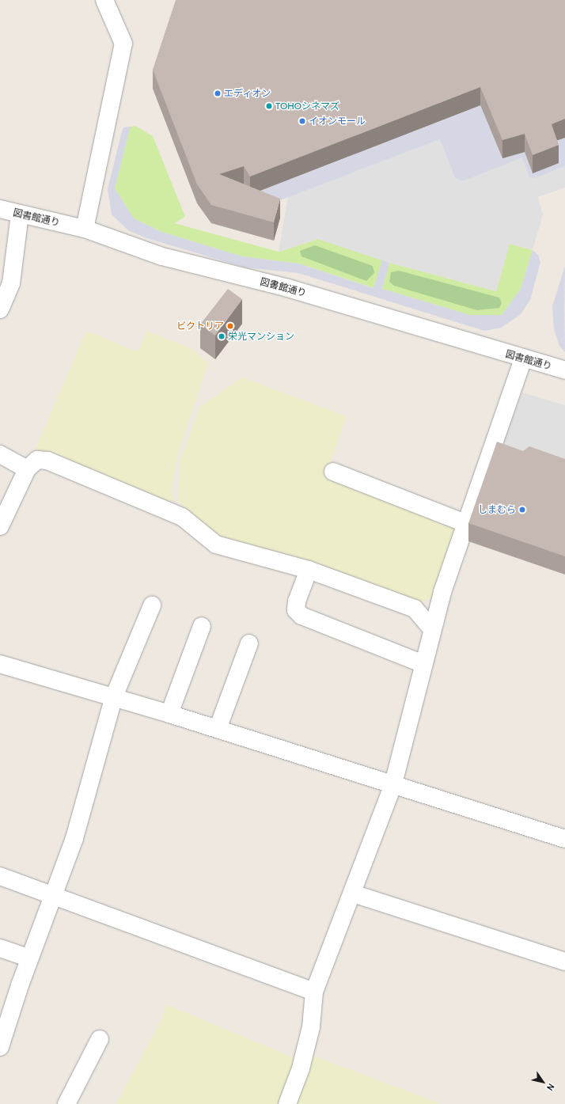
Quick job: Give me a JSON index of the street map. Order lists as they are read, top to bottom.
{
  "streets": {
    "street": ["図書館通り"]
  },
  "places": [
    "エディオン",
    "TOHOシネマズ",
    "イオンモール",
    "ビクトリア",
    "栄光マンション",
    "しまむら"
  ],
  "north": "bottom right"
}
